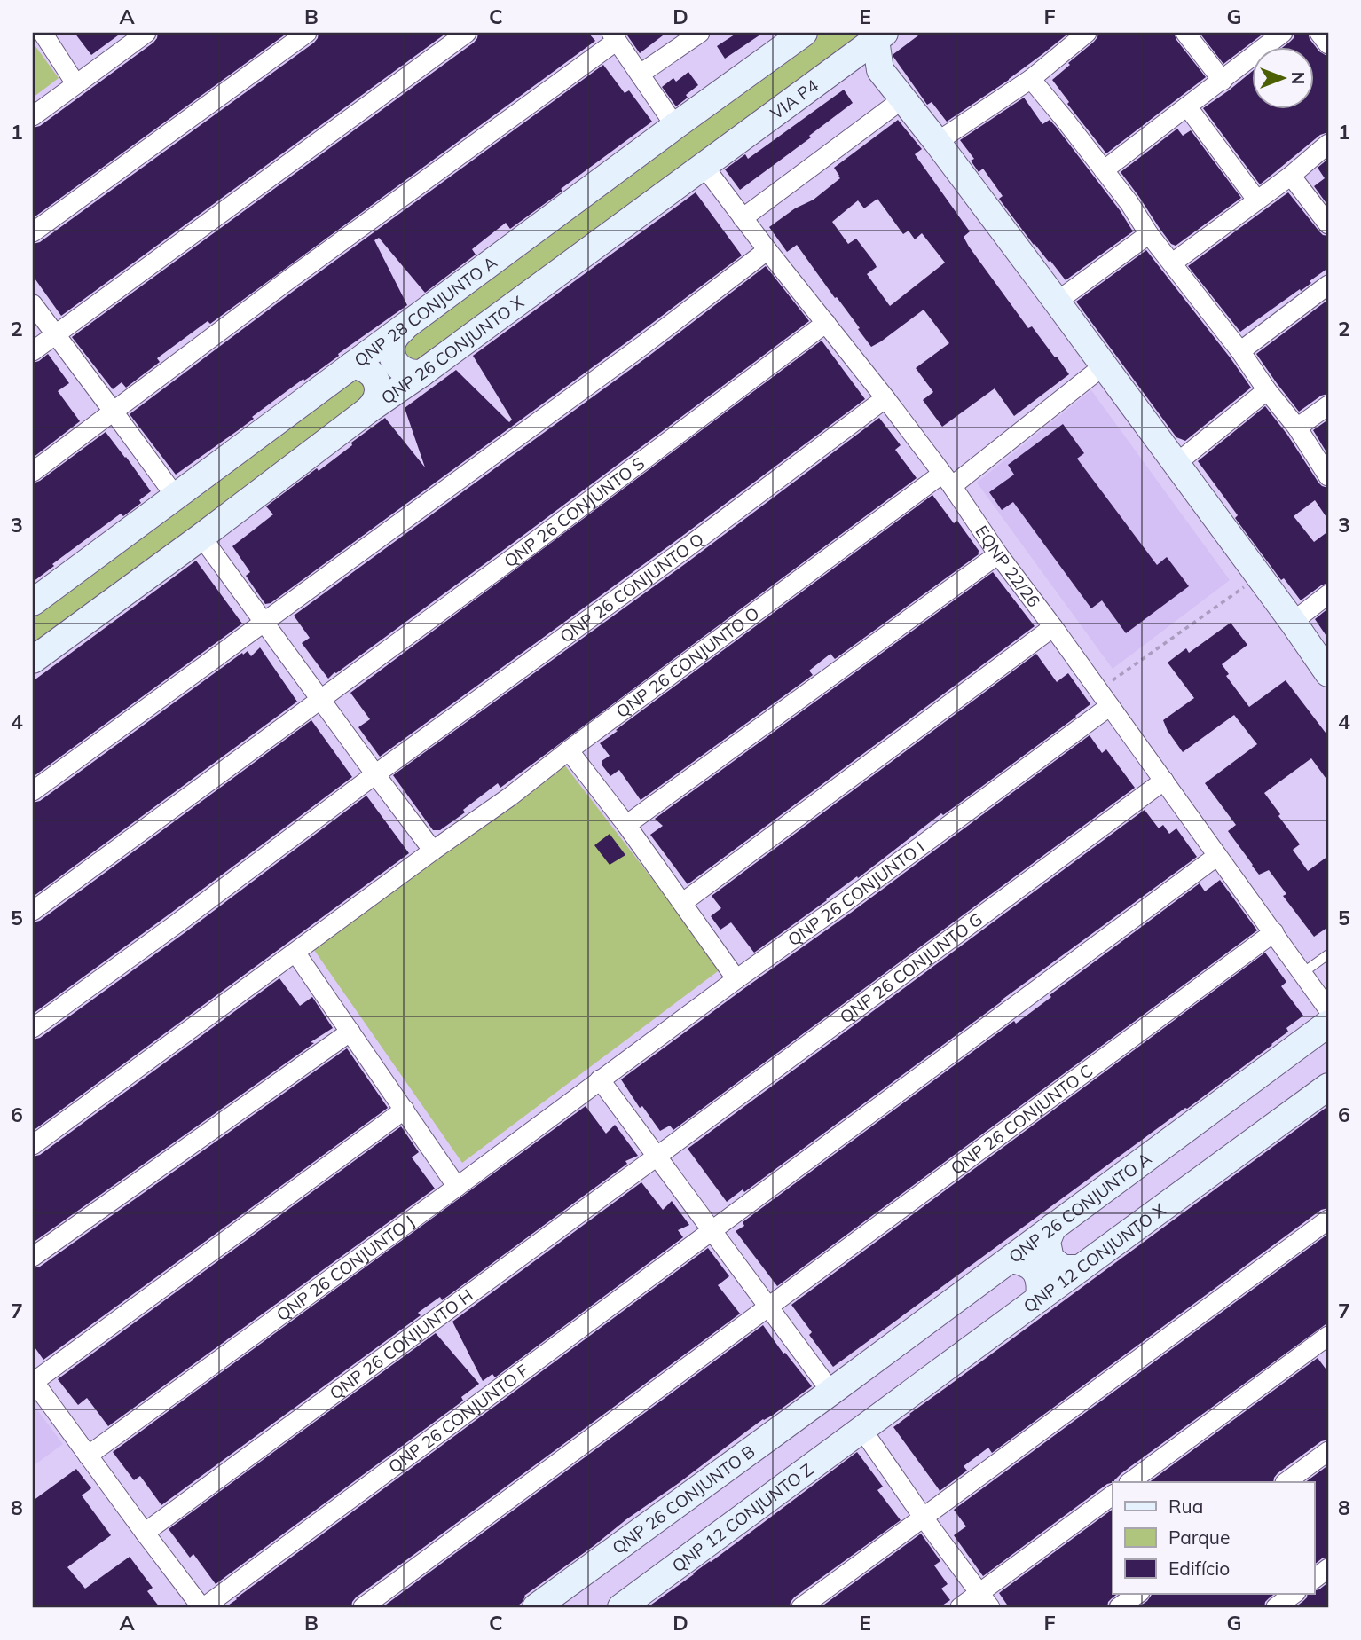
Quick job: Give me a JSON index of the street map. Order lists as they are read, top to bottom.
{
  "streets": {
    "street": [
      "VIA P4",
      "QNP 28 CONJUNTO A",
      "QNP 26 CONJUNTO X",
      "QNP 26 CONJUNTO S",
      "EQNP 22/26",
      "QNP 26 CONJUNTO Q",
      "QNP 26 CONJUNTO O",
      "QNP 26 CONJUNTO I",
      "QNP 26 CONJUNTO G",
      "QNP 26 CONJUNTO C",
      "QNP 26 CONJUNTO A",
      "QNP 12 CONJUNTO X",
      "QNP 26 CONJUNTO J",
      "QNP 26 CONJUNTO H",
      "QNP 26 CONJUNTO F",
      "QNP 26 CONJUNTO B",
      "QNP 12 CONJUNTO Z"
    ]
  },
  "crossings": [
    ["VIA P4", "QNP 26 CONJUNTO X"],
    ["VIA P4", "EQNP 22/26"],
    ["QNP 26 CONJUNTO X", "EQNP 22/26"],
    ["QNP 26 CONJUNTO S", "EQNP 22/26"],
    ["EQNP 22/26", "QNP 26 CONJUNTO Q"],
    ["EQNP 22/26", "QNP 26 CONJUNTO O"],
    ["EQNP 22/26", "QNP 26 CONJUNTO I"],
    ["EQNP 22/26", "QNP 26 CONJUNTO G"],
    ["EQNP 22/26", "QNP 26 CONJUNTO C"],
    ["EQNP 22/26", "QNP 26 CONJUNTO F"],
    ["QNP 26 CONJUNTO I", "QNP 26 CONJUNTO J"],
    ["QNP 26 CONJUNTO G", "QNP 26 CONJUNTO H"],
    ["QNP 26 CONJUNTO A", "QNP 26 CONJUNTO B"],
    ["QNP 12 CONJUNTO X", "QNP 12 CONJUNTO Z"]
  ],
  "legend": ["Rua", "Parque", "Edifício"],
  "north": "right",
  "grid": {
    "columns": [
      "A",
      "B",
      "C",
      "D",
      "E",
      "F",
      "G"
    ],
    "rows": [
      "1",
      "2",
      "3",
      "4",
      "5",
      "6",
      "7",
      "8"
    ]
  }
}
